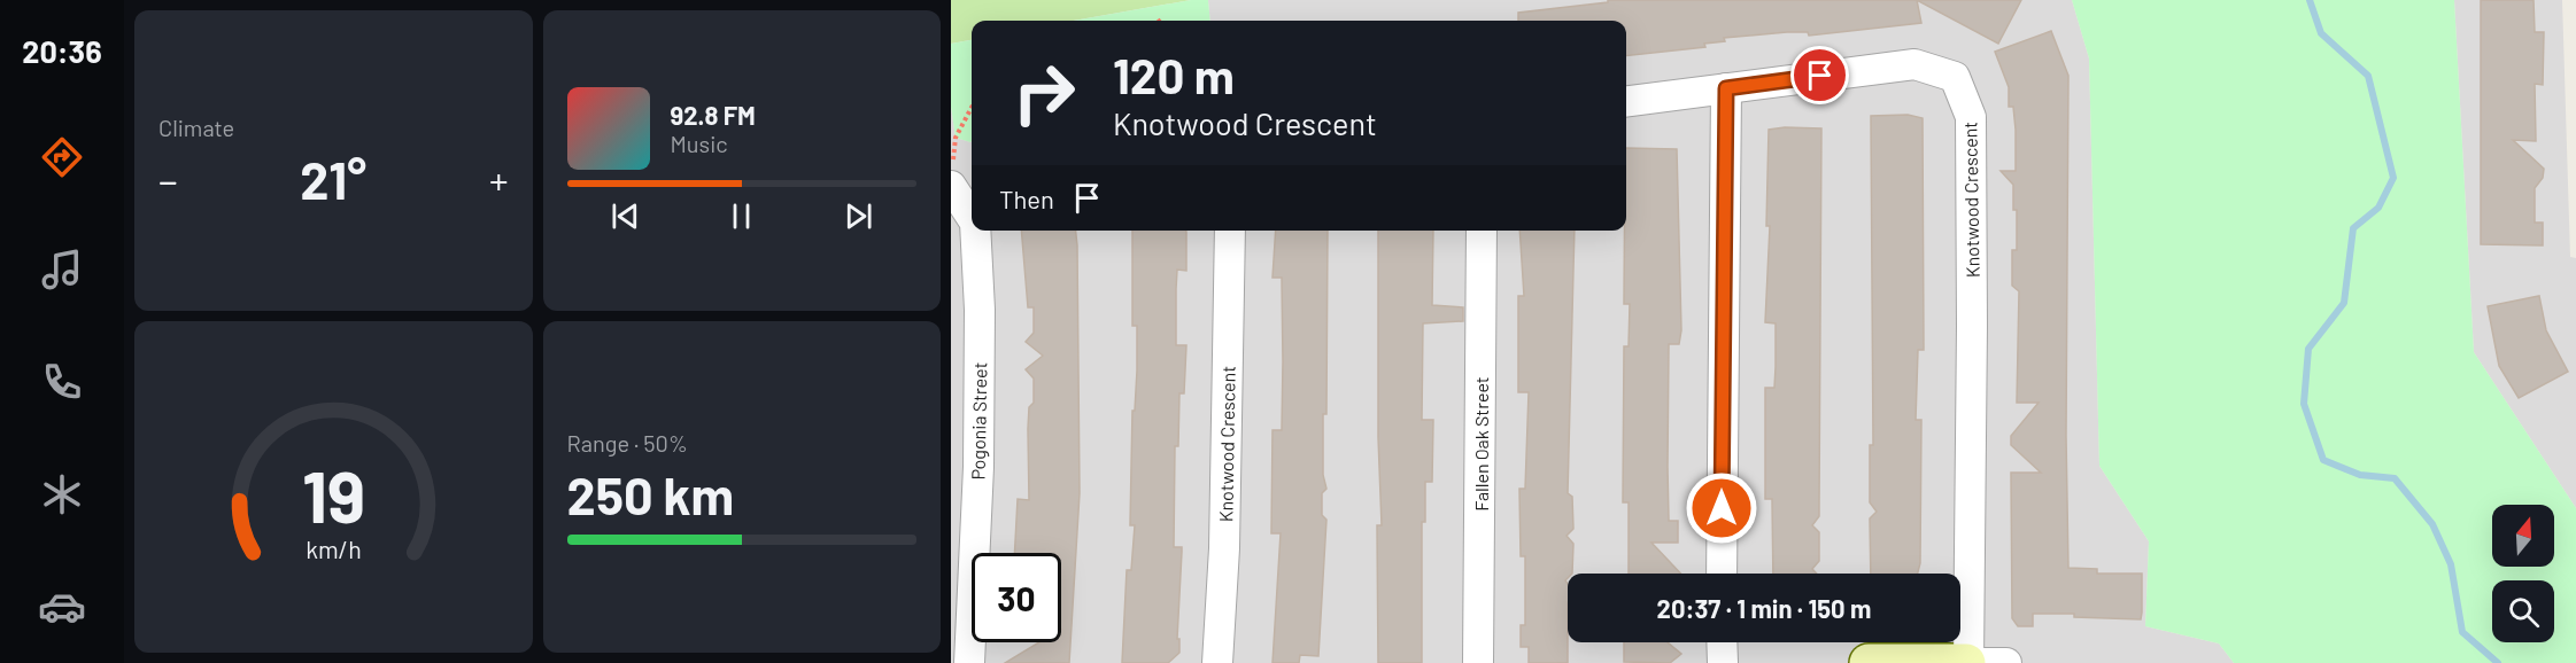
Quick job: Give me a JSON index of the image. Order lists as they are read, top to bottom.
{
  "streets": {
    "street": ["Knotwood Crescent", "Pogonia Street", "Fallen Oak Street"]
  },
  "north": "top",
  "page": {
    "tabs": "20:36",
    "tile": [
      "Climate",
      ["Range · 50%", "250 km"]
    ],
    "turn": ["120 m", "Knotwood Crescent"],
    "song": ["92.8 FM", "Music"],
    "heat": ["−", "21°", "+"],
    "then": "Then",
    "limit": "30",
    "trip": "20:37 · 1 min · 150 m",
    "gauge": ["19", "km/h"]
  }
}
